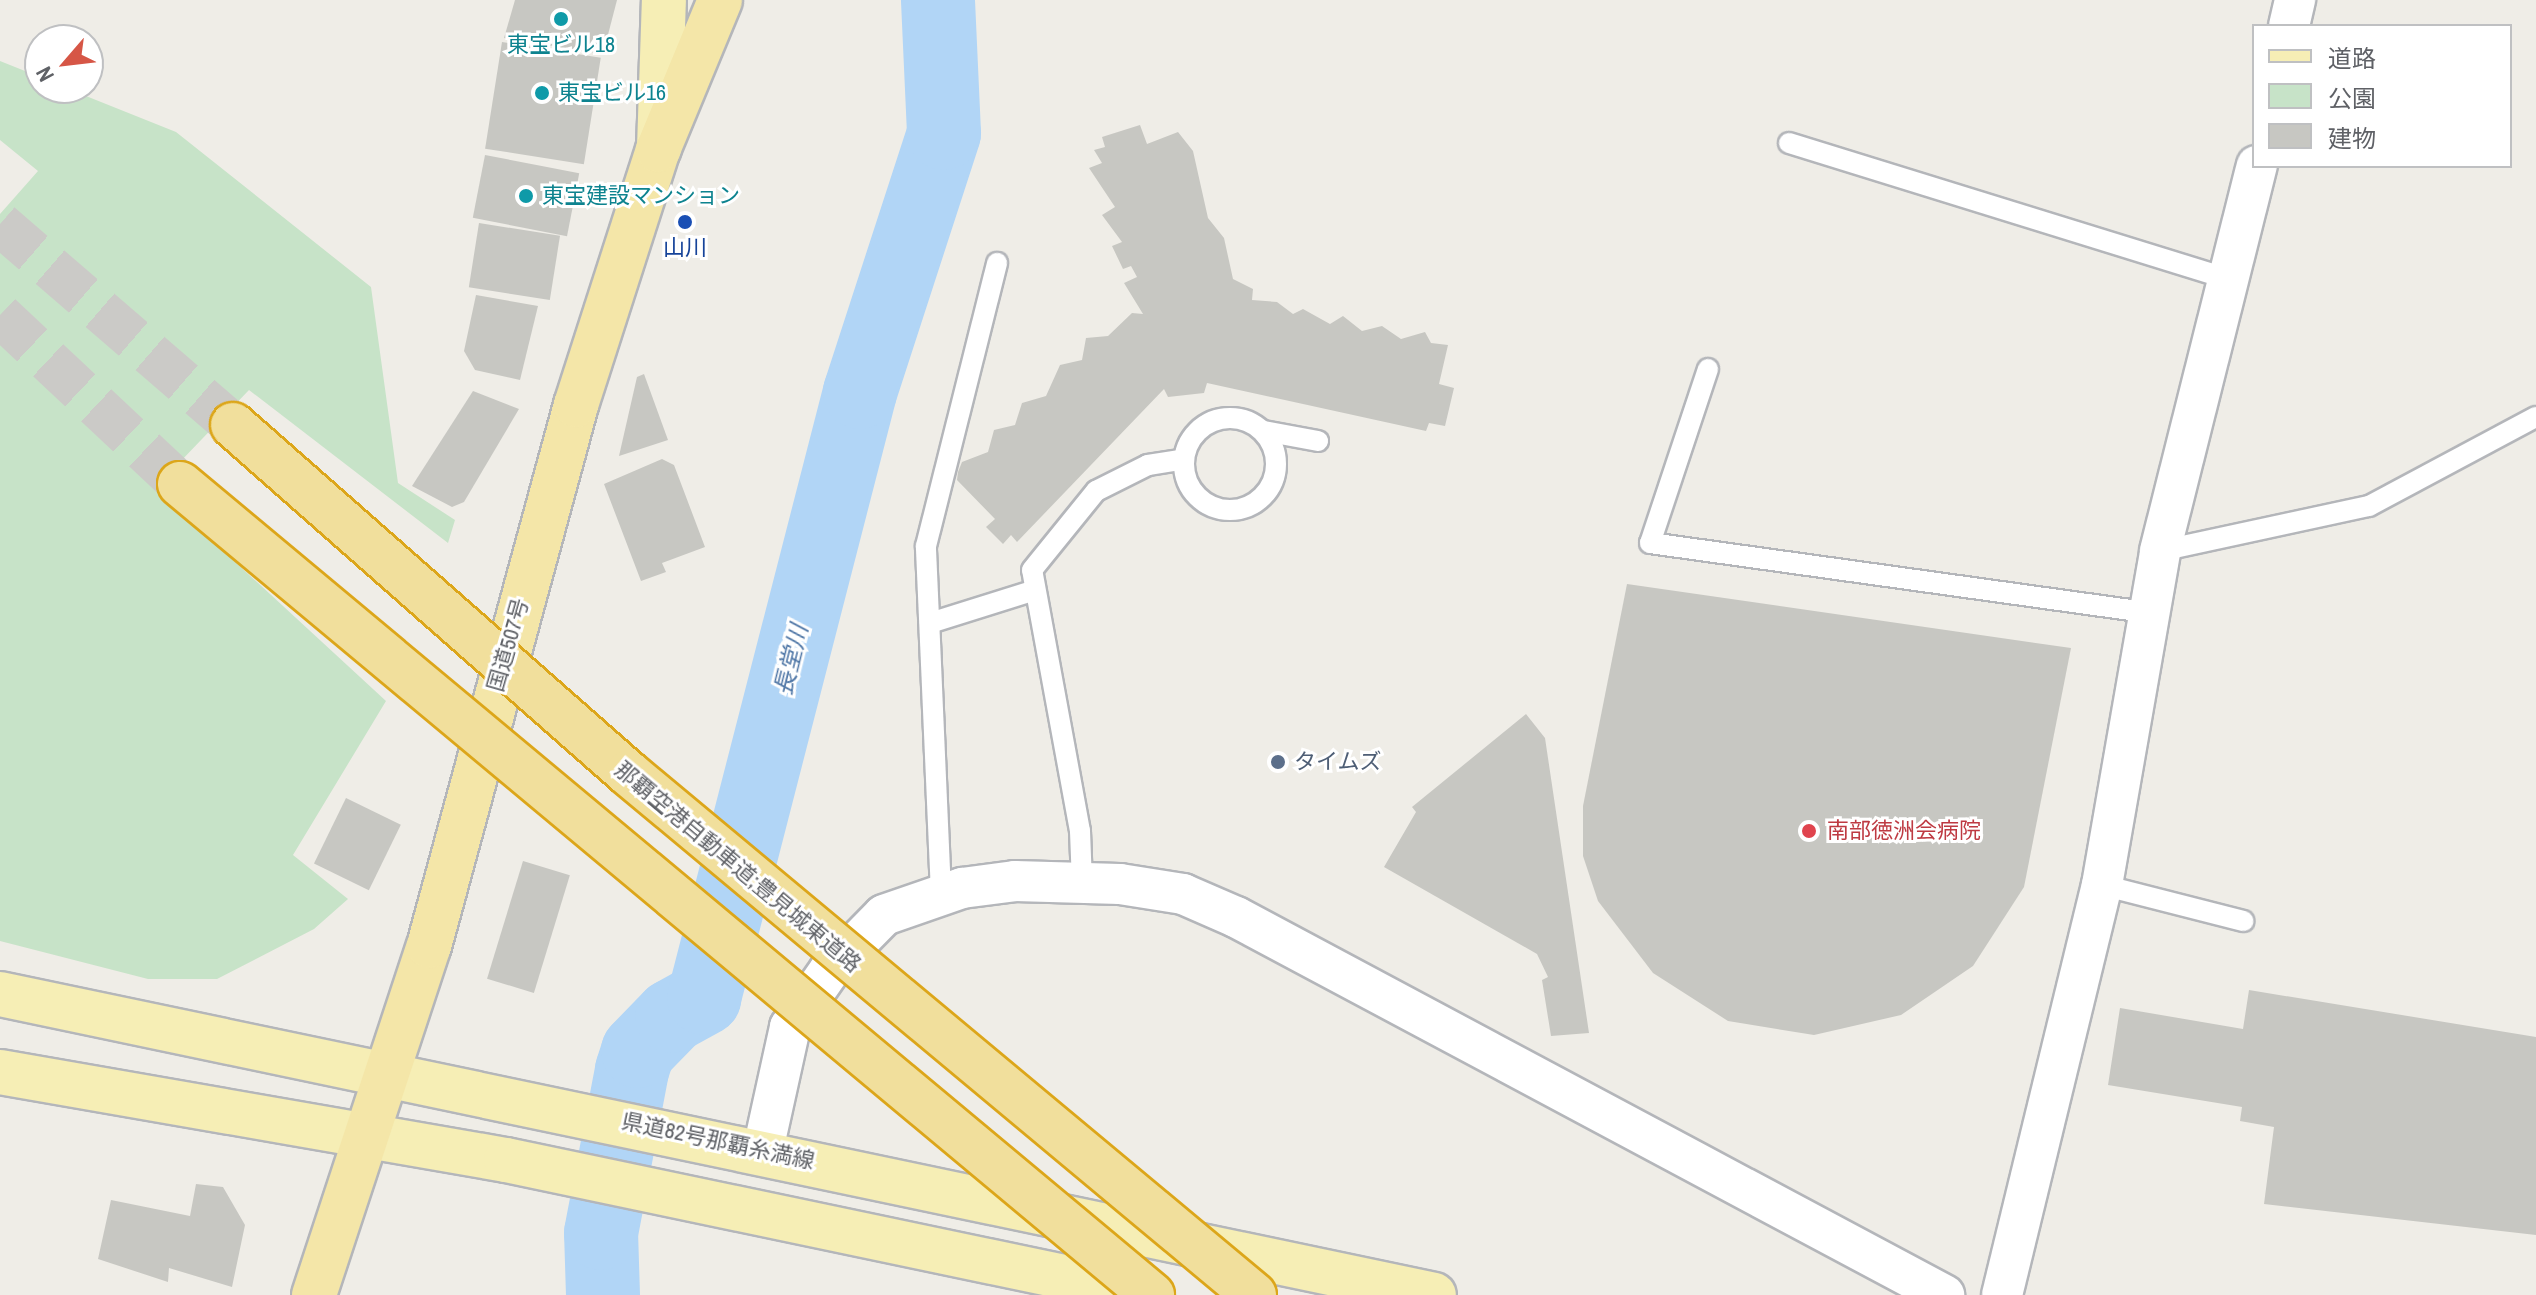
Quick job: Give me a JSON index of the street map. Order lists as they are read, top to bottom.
{
  "streets": {
    "highway": ["国道507号", "那覇空港自動車道;豊見城東道路"],
    "main road": ["県道82号那覇糸満線"]
  },
  "crossings": [
    ["国道507号", "県道82号那覇糸満線"]
  ],
  "water": ["長堂川"],
  "places": [
    "東宝ビル18",
    "東宝ビル16",
    "東宝建設マンション",
    "山川",
    "タイムズ",
    "南部徳洲会病院"
  ],
  "legend": ["道路", "公園", "建物"],
  "north": "bottom left"
}
